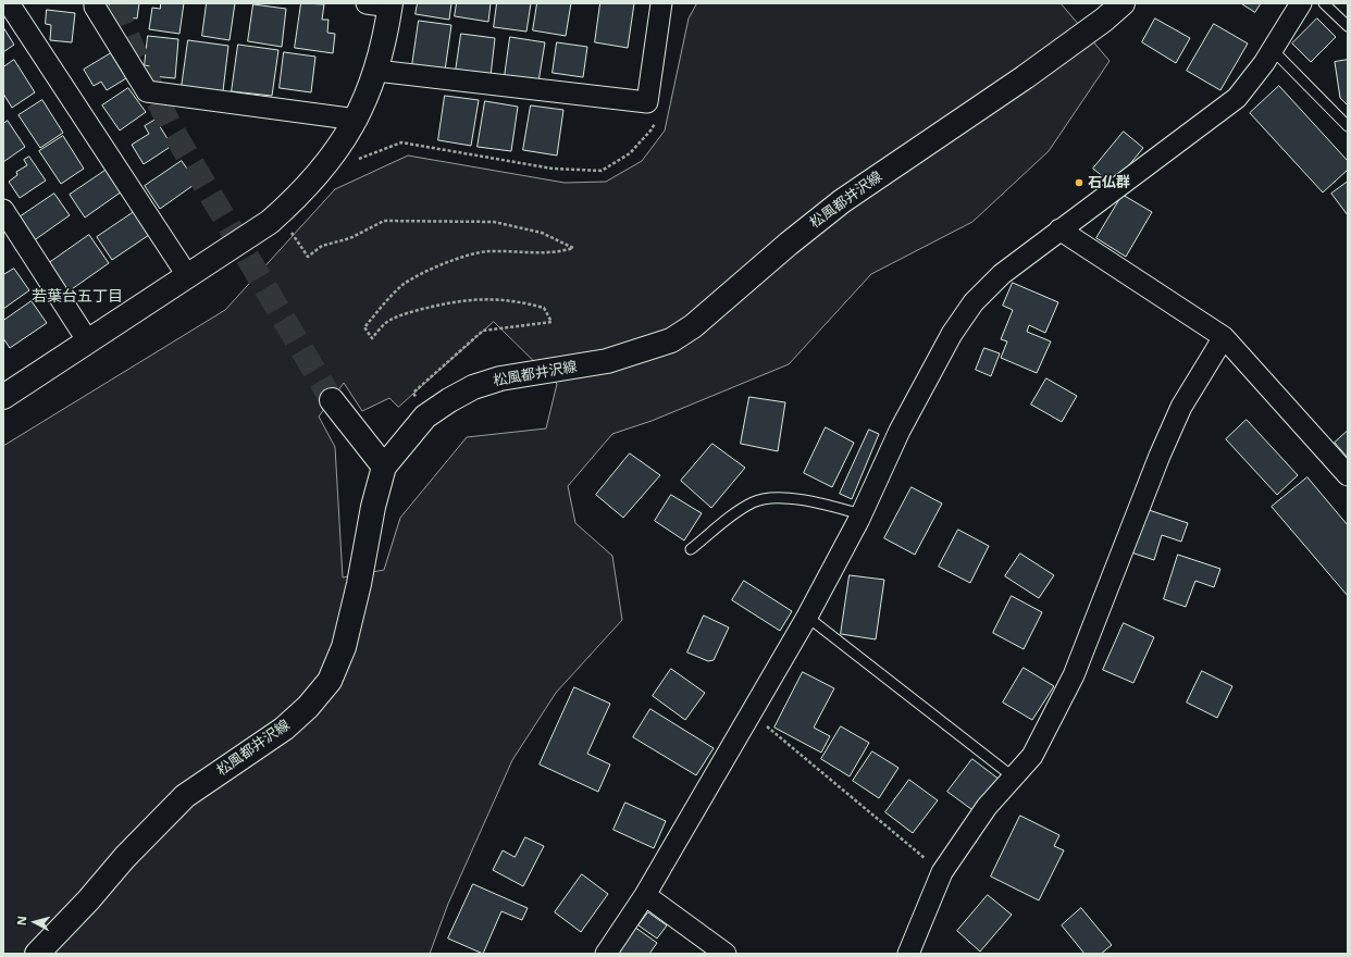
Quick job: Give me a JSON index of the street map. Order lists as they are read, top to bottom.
{
  "streets": {
    "street": ["松風都井沢線"]
  },
  "districts": ["若葉台五丁目"],
  "places": ["石仏群"],
  "north": "left"
}
